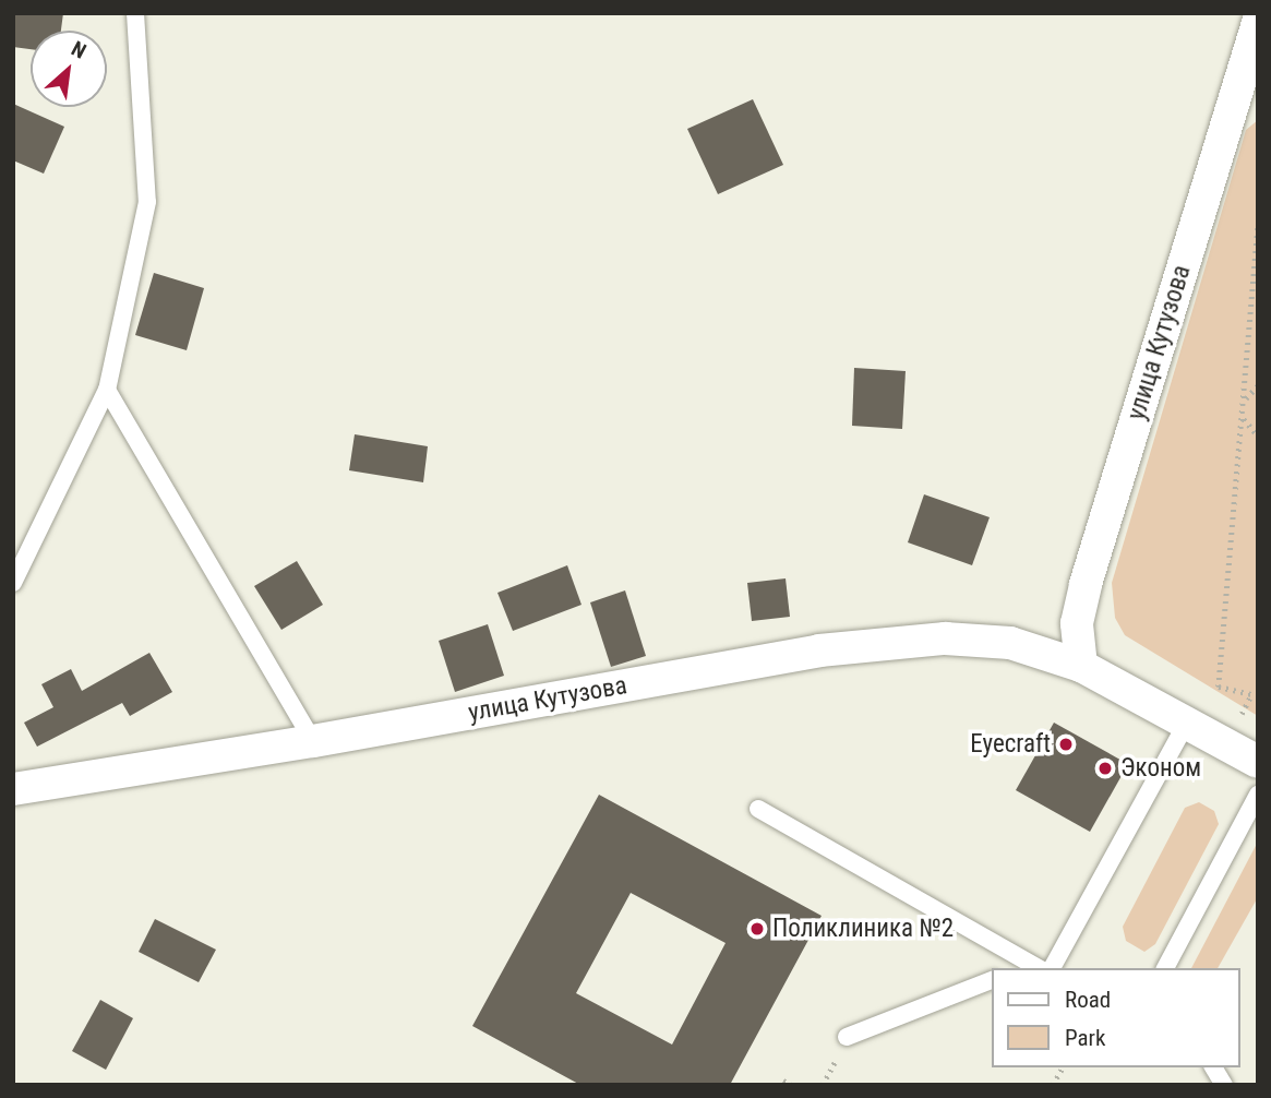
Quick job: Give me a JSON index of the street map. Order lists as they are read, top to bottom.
{
  "streets": {
    "street": ["улица Кутузова"]
  },
  "places": ["Eyecraft", "Эконом", "Поликлиника №2"],
  "legend": ["Road", "Park"],
  "north": "top right"
}
